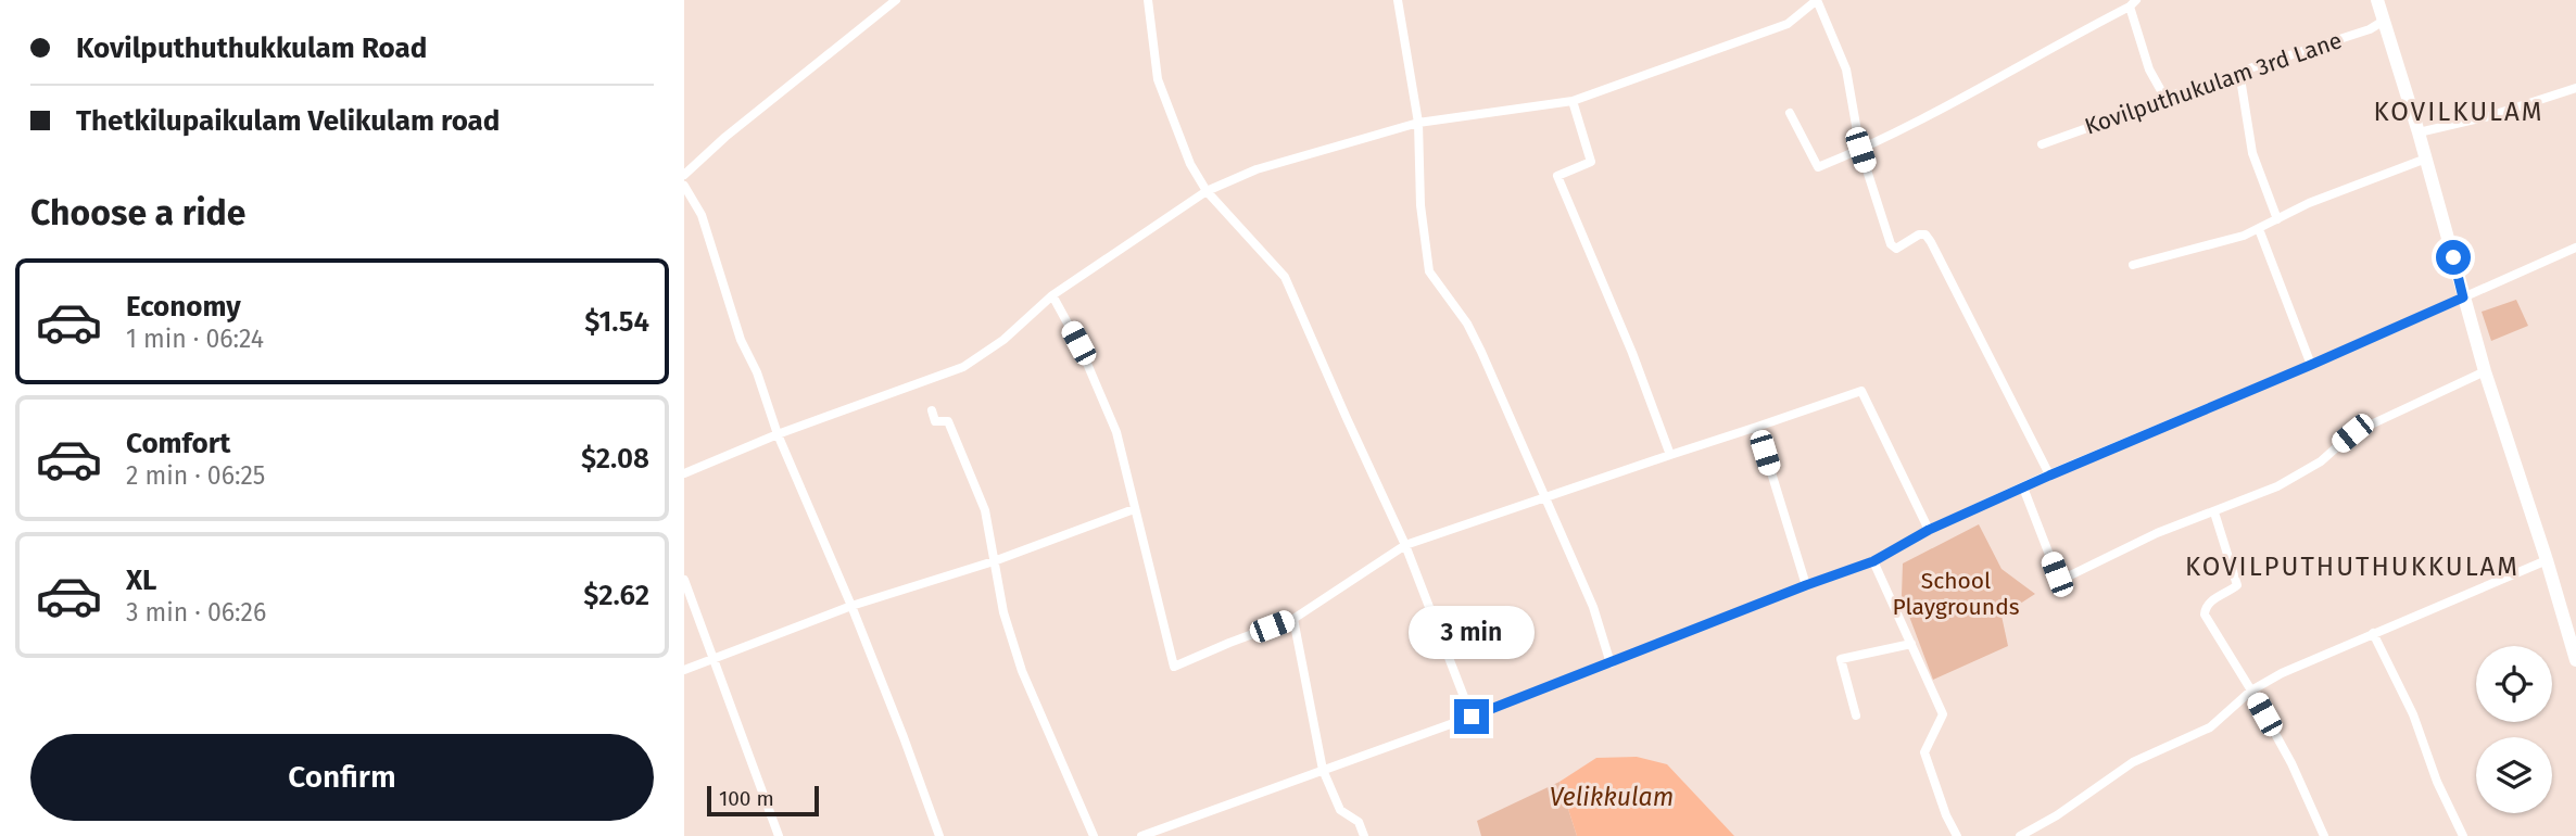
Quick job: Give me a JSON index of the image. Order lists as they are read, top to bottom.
{
  "streets": {
    "street": ["Kovilputhukulam 3rd Lane"]
  },
  "districts": ["KOVILKULAM", "KOVILPUTHUTHUKKULAM"],
  "water": ["Velikkulam"],
  "parks": ["School Playgrounds"],
  "scale_bar": "100 m",
  "page": {
    "banner": ["Kovilputhuthukkulam Road", "Thetkilupaikulam Velikulam road"],
    "heading": "Choose a ride",
    "list": [
      {
        "name": "Economy",
        "note": "1 min · 06:24",
        "value": "$1.54"
      },
      {
        "name": "Comfort",
        "note": "2 min · 06:25",
        "value": "$2.08"
      },
      {
        "name": "XL",
        "note": "3 min · 06:26",
        "value": "$2.62"
      }
    ],
    "bubble": "3 min",
    "buttons": "Confirm",
    "scale": "100 m"
  }
}
